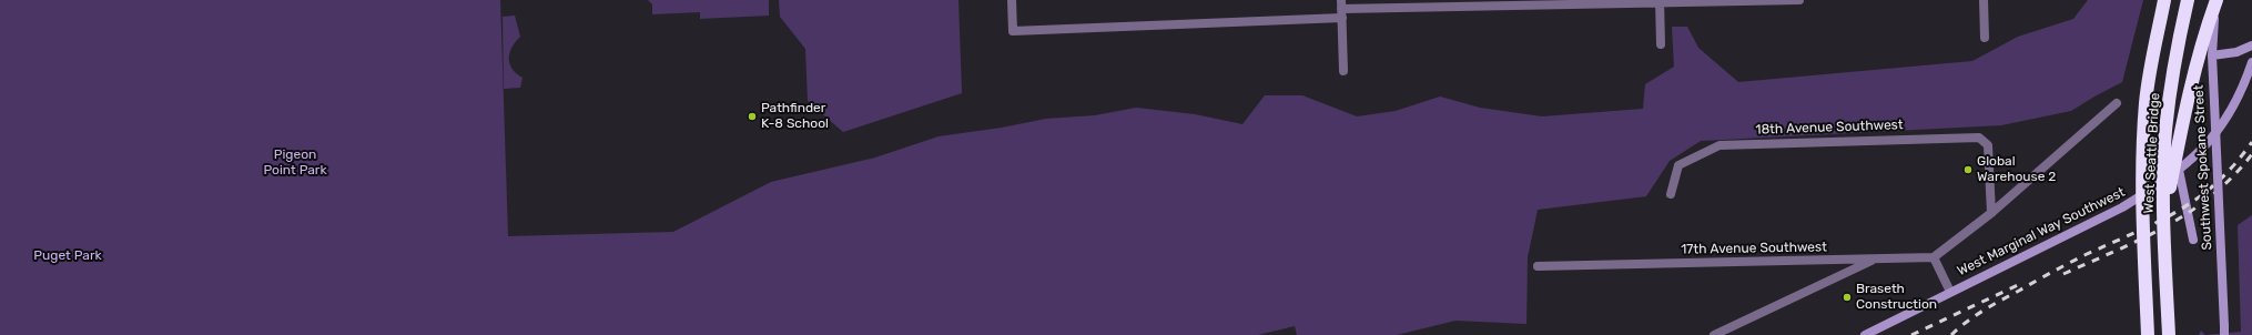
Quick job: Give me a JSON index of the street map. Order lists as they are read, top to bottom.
{
  "streets": {
    "highway": ["West Seattle Bridge"],
    "main road": ["Southwest Spokane Street", "West Marginal Way Southwest"],
    "street": ["18th Avenue Southwest", "17th Avenue Southwest"]
  },
  "parks": ["Pigeon Point Park", "Puget Park"],
  "places": ["Pathfinder K-8 School", "Global Warehouse 2", "Braseth Construction"]
}
